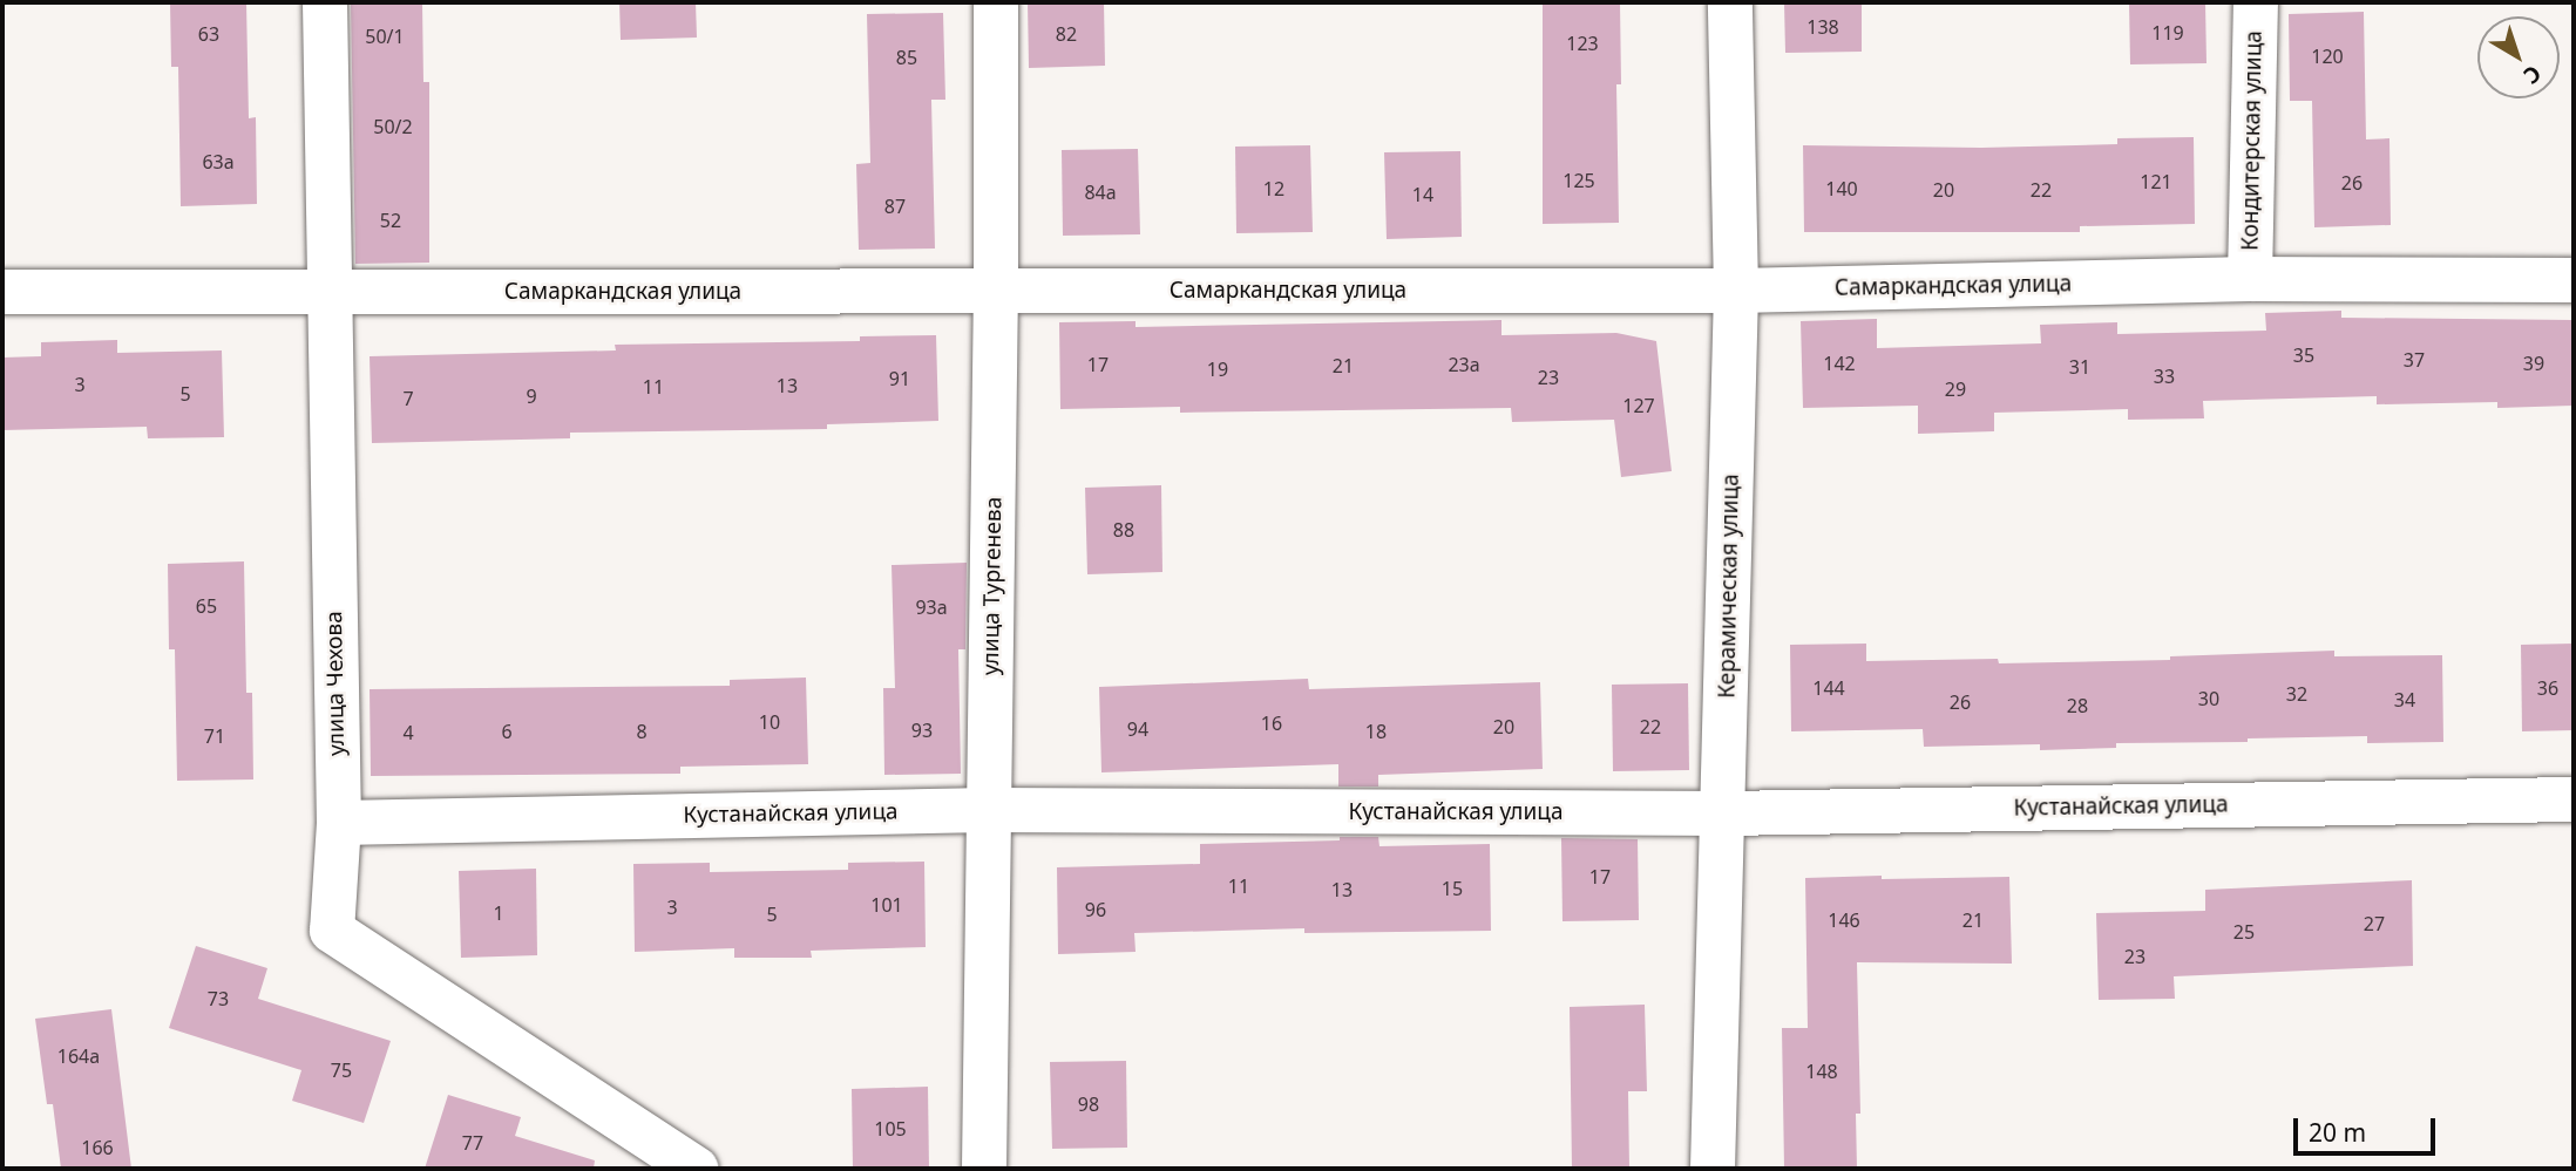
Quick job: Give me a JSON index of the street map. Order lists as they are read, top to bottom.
{
  "streets": {
    "street": [
      "Кондитерская улица",
      "Самаркандская улица",
      "улица Тургенева",
      "Керамическая улица",
      "улица Чехова",
      "Кустанайская улица"
    ]
  },
  "crossings": [
    ["Кондитерская улица", "Самаркандская улица"],
    ["Самаркандская улица", "улица Тургенева"],
    ["Самаркандская улица", "Керамическая улица"],
    ["Самаркандская улица", "улица Чехова"],
    ["улица Тургенева", "Кустанайская улица"],
    ["Керамическая улица", "Кустанайская улица"],
    ["улица Чехова", "Кустанайская улица"]
  ],
  "house_numbers": [
    "138",
    "119",
    "63",
    "82",
    "50/1",
    "123",
    "120",
    "85",
    "50/2",
    "63а",
    "125",
    "121",
    "26",
    "12",
    "140",
    "20",
    "22",
    "84а",
    "14",
    "87",
    "52",
    "35",
    "37",
    "142",
    "39",
    "17",
    "23а",
    "21",
    "31",
    "19",
    "33",
    "23",
    "91",
    "3",
    "13",
    "11",
    "29",
    "5",
    "9",
    "7",
    "127",
    "88",
    "65",
    "93а",
    "144",
    "36",
    "32",
    "30",
    "34",
    "26",
    "28",
    "10",
    "16",
    "20",
    "22",
    "94",
    "93",
    "6",
    "8",
    "18",
    "4",
    "71",
    "17",
    "11",
    "15",
    "13",
    "101",
    "3",
    "96",
    "1",
    "5",
    "146",
    "21",
    "27",
    "25",
    "23",
    "73",
    "164а",
    "75",
    "148",
    "98",
    "105",
    "77",
    "166"
  ],
  "scale_bar": "20 m",
  "north": "bottom right"
}
